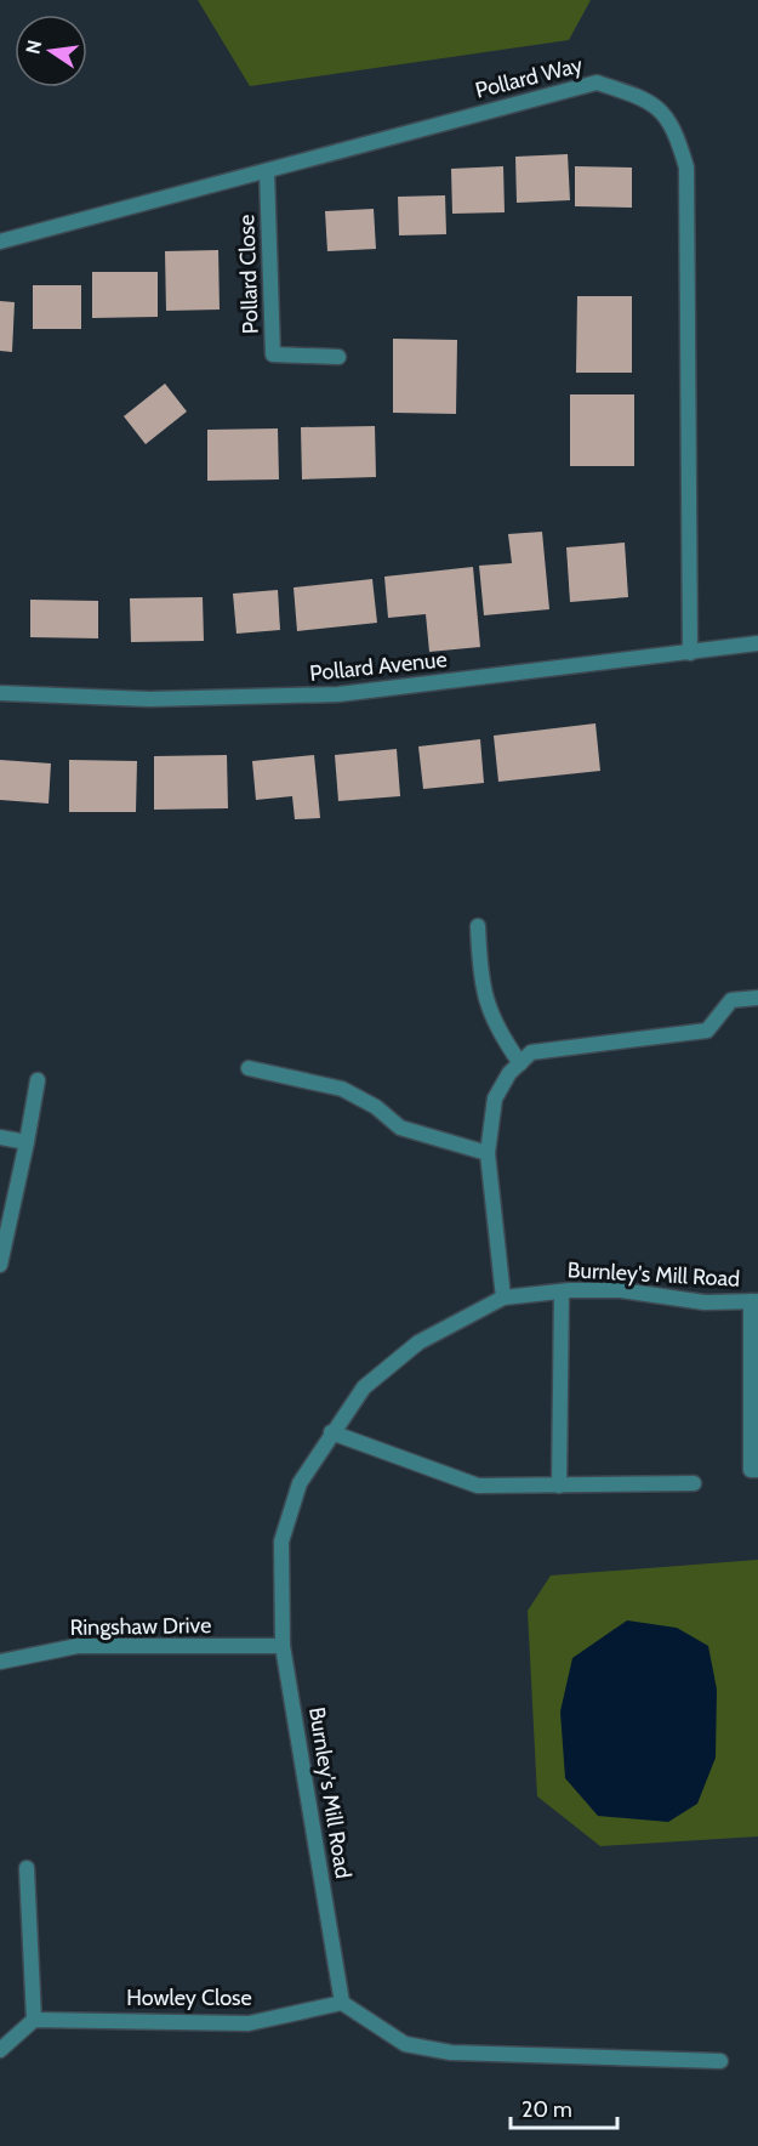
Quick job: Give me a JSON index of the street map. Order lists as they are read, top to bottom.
{
  "streets": {
    "street": [
      "Pollard Way",
      "Pollard Close",
      "Pollard Avenue",
      "Burnley's Mill Road",
      "Ringshaw Drive",
      "Howley Close"
    ]
  },
  "crossings": [
    ["Pollard Way", "Pollard Close"],
    ["Pollard Way", "Pollard Avenue"],
    ["Burnley's Mill Road", "Ringshaw Drive"],
    ["Burnley's Mill Road", "Howley Close"]
  ],
  "scale_bar": "20 m",
  "north": "left"
}
